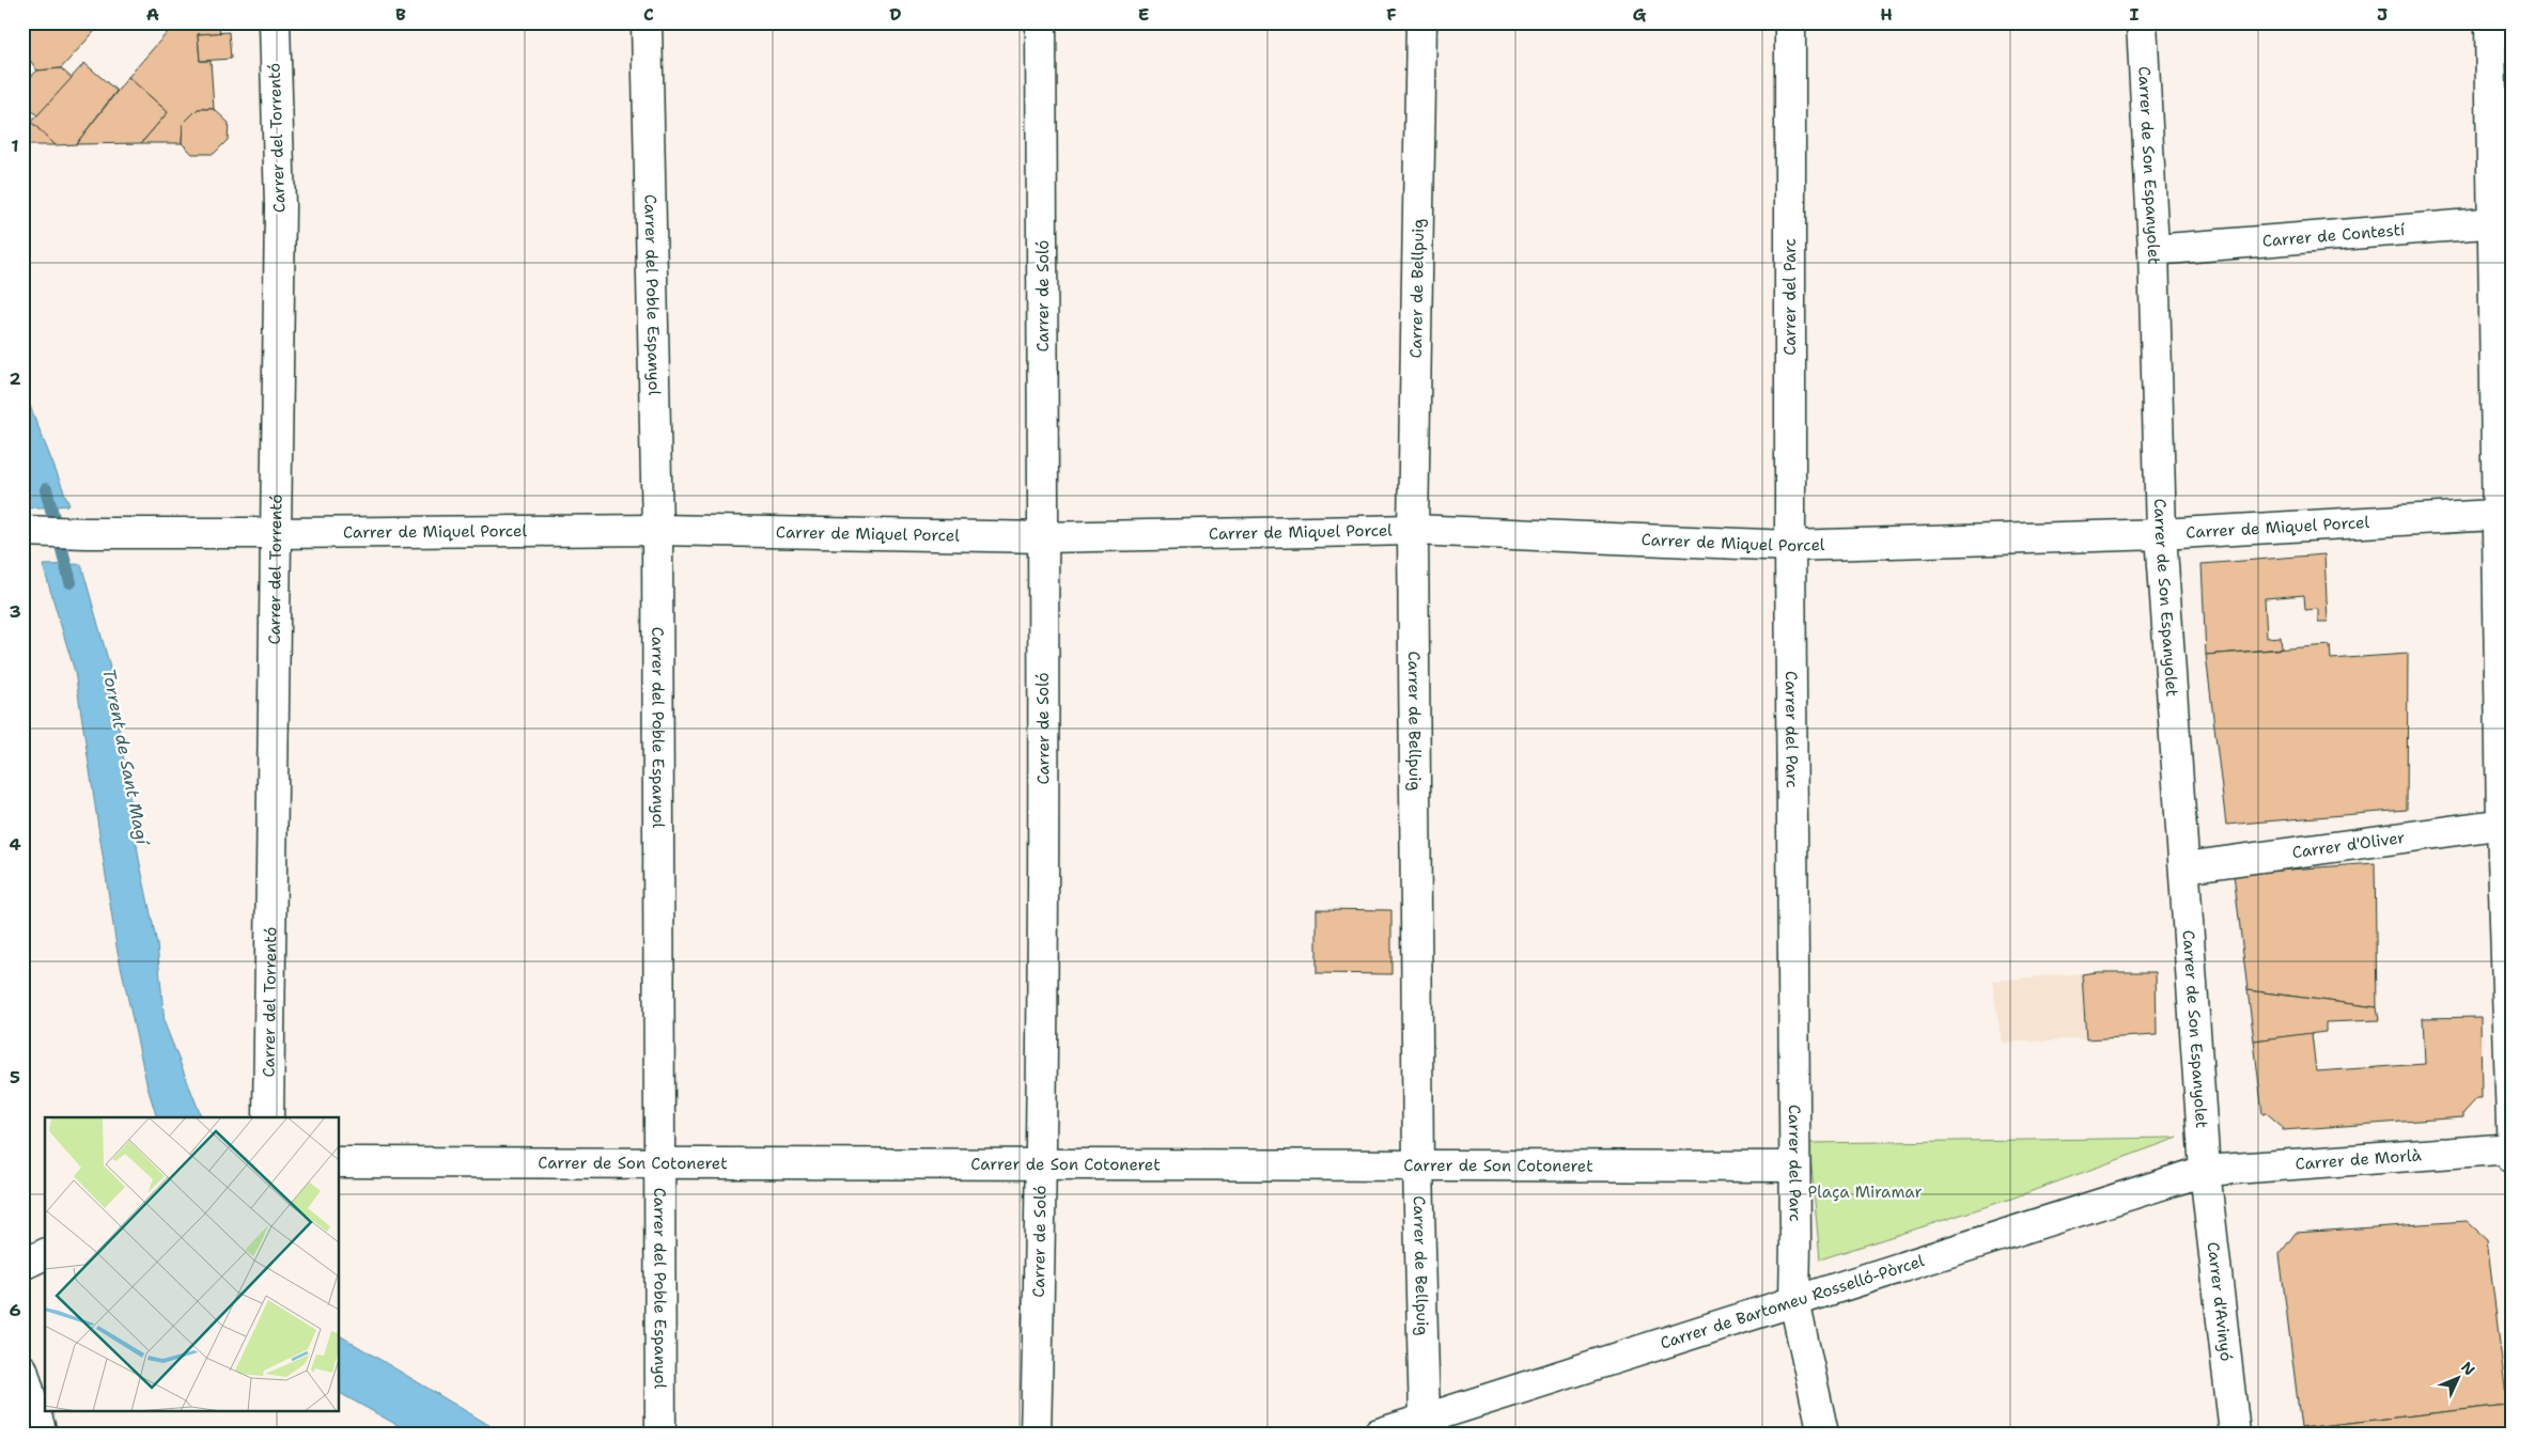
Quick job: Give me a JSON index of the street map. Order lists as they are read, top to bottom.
{
  "streets": {
    "street": [
      "Carrer del Torrentó",
      "Carrer de Son Espanyolet",
      "Carrer de Contestí",
      "Carrer de Bellpuig",
      "Carrer del Poble Espanyol",
      "Carrer de Soló",
      "Carrer del Parc",
      "Carrer de Miquel Porcel",
      "Carrer d'Oliver",
      "Carrer de Morlà",
      "Carrer de Son Cotoneret",
      "Carrer de Bartomeu Rosselló-Pòrcel",
      "Carrer d'Avinyó"
    ]
  },
  "crossings": [
    ["Carrer del Torrentó", "Carrer de Miquel Porcel"],
    ["Carrer de Son Espanyolet", "Carrer de Contestí"],
    ["Carrer de Son Espanyolet", "Carrer de Miquel Porcel"],
    ["Carrer de Son Espanyolet", "Carrer d'Oliver"],
    ["Carrer de Son Espanyolet", "Carrer de Morlà"],
    ["Carrer de Son Espanyolet", "Carrer de Bartomeu Rosselló-Pòrcel"],
    ["Carrer de Son Espanyolet", "Carrer d'Avinyó"],
    ["Carrer de Bellpuig", "Carrer de Miquel Porcel"],
    ["Carrer de Bellpuig", "Carrer de Son Cotoneret"],
    ["Carrer de Bellpuig", "Carrer de Bartomeu Rosselló-Pòrcel"],
    ["Carrer del Poble Espanyol", "Carrer de Miquel Porcel"],
    ["Carrer del Poble Espanyol", "Carrer de Son Cotoneret"],
    ["Carrer de Soló", "Carrer de Miquel Porcel"],
    ["Carrer de Soló", "Carrer de Son Cotoneret"],
    ["Carrer del Parc", "Carrer de Miquel Porcel"],
    ["Carrer del Parc", "Carrer de Son Cotoneret"],
    ["Carrer del Parc", "Carrer de Bartomeu Rosselló-Pòrcel"],
    ["Carrer de Morlà", "Carrer de Bartomeu Rosselló-Pòrcel"],
    ["Carrer de Morlà", "Carrer d'Avinyó"],
    ["Carrer de Bartomeu Rosselló-Pòrcel", "Carrer d'Avinyó"]
  ],
  "water": ["Torrent de Sant Magí"],
  "parks": ["Plaça Miramar"],
  "north": "top right",
  "grid": {
    "columns": [
      "A",
      "B",
      "C",
      "D",
      "E",
      "F",
      "G",
      "H",
      "I",
      "J"
    ],
    "rows": [
      "1",
      "2",
      "3",
      "4",
      "5",
      "6"
    ]
  }
}
